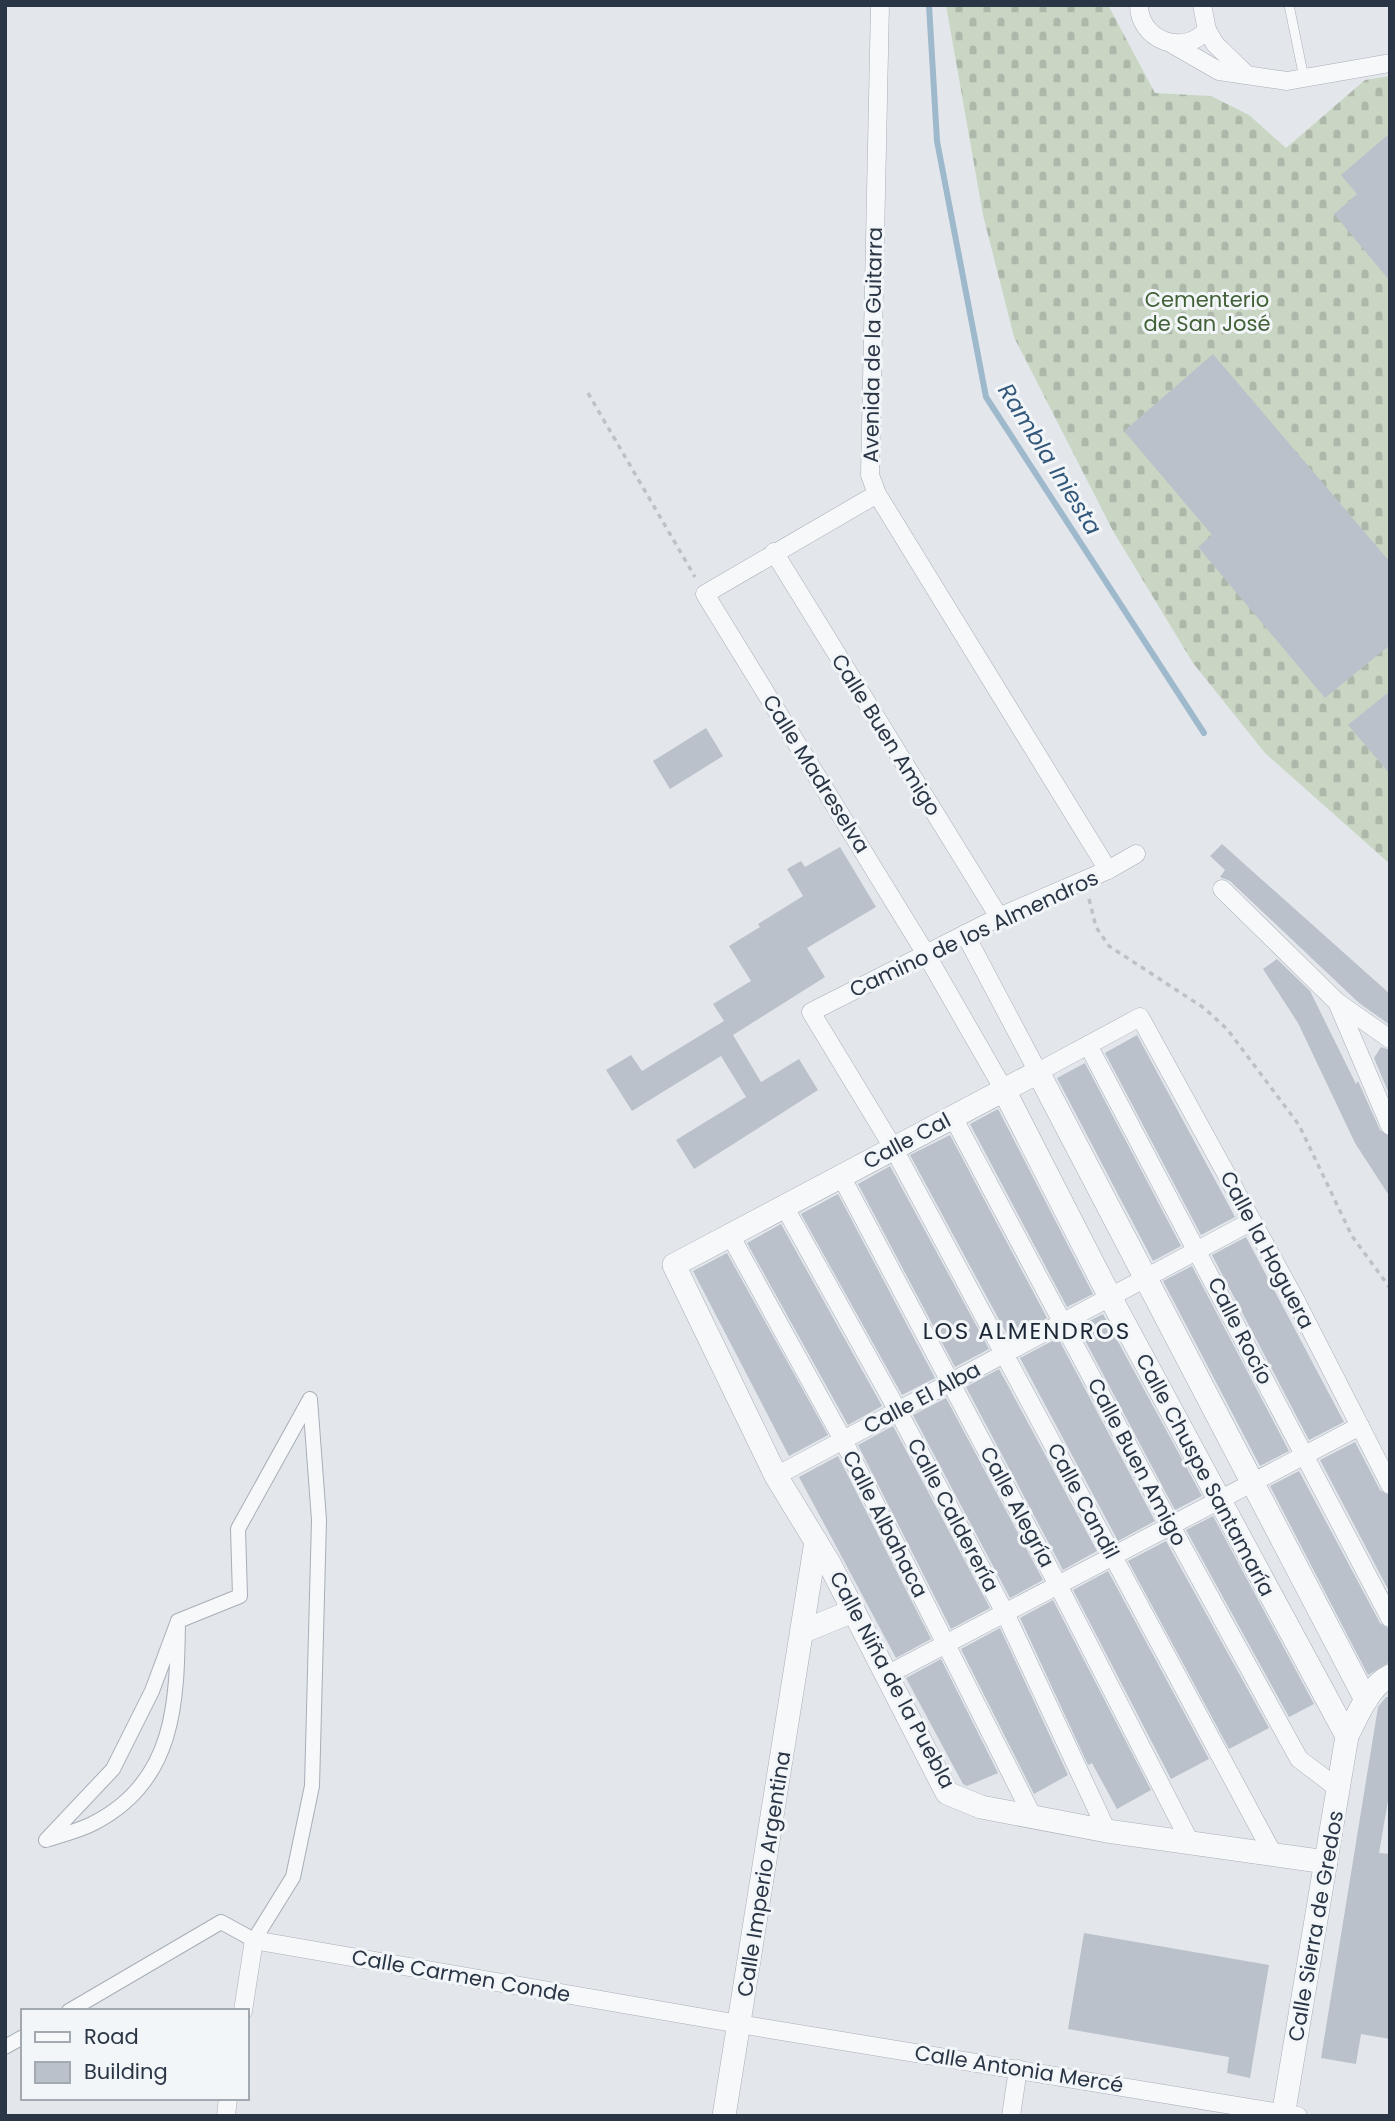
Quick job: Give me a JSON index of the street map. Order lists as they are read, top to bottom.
{
  "streets": {
    "street": [
      "Avenida de la Guitarra",
      "Calle Buen Amigo",
      "Calle Madreselva",
      "Camino de los Almendros",
      "Calle Cal",
      "Calle la Hoguera",
      "Calle Rocío",
      "Calle El Alba",
      "Calle Chuspe Santamaría",
      "Calle Candil",
      "Calle Alegría",
      "Calle Calderería",
      "Calle Albahaca",
      "Calle Niña de la Puebla",
      "Calle Imperio Argentina",
      "Calle Sierra de Gredos",
      "Calle Carmen Conde",
      "Calle Antonia Mercé"
    ]
  },
  "crossings": [
    ["Avenida de la Guitarra", "Camino de los Almendros"],
    ["Calle Buen Amigo", "Camino de los Almendros"],
    ["Calle Buen Amigo", "Calle Cal"],
    ["Calle Buen Amigo", "Calle El Alba"],
    ["Calle Buen Amigo", "Calle Sierra de Gredos"],
    ["Calle Madreselva", "Camino de los Almendros"],
    ["Calle Madreselva", "Calle Chuspe Santamaría"],
    ["Camino de los Almendros", "Calle Chuspe Santamaría"],
    ["Camino de los Almendros", "Calle Candil"],
    ["Calle Cal", "Calle la Hoguera"],
    ["Calle Cal", "Calle Rocío"],
    ["Calle Cal", "Calle Chuspe Santamaría"],
    ["Calle Cal", "Calle Candil"],
    ["Calle Cal", "Calle Alegría"],
    ["Calle Cal", "Calle Calderería"],
    ["Calle Cal", "Calle Albahaca"],
    ["Calle Cal", "Calle Niña de la Puebla"],
    ["Calle la Hoguera", "Calle El Alba"],
    ["Calle Rocío", "Calle El Alba"],
    ["Calle El Alba", "Calle Chuspe Santamaría"],
    ["Calle El Alba", "Calle Candil"],
    ["Calle El Alba", "Calle Alegría"],
    ["Calle El Alba", "Calle Calderería"],
    ["Calle El Alba", "Calle Albahaca"],
    ["Calle El Alba", "Calle Niña de la Puebla"],
    ["Calle Chuspe Santamaría", "Calle Sierra de Gredos"],
    ["Calle Candil", "Calle Niña de la Puebla"],
    ["Calle Alegría", "Calle Niña de la Puebla"],
    ["Calle Calderería", "Calle Niña de la Puebla"],
    ["Calle Albahaca", "Calle Niña de la Puebla"],
    ["Calle Niña de la Puebla", "Calle Imperio Argentina"],
    ["Calle Niña de la Puebla", "Calle Sierra de Gredos"],
    ["Calle Imperio Argentina", "Calle Carmen Conde"],
    ["Calle Imperio Argentina", "Calle Antonia Mercé"],
    ["Calle Sierra de Gredos", "Calle Antonia Mercé"],
    ["Calle Carmen Conde", "Calle Antonia Mercé"]
  ],
  "districts": ["LOS ALMENDROS"],
  "water": ["Rambla Iniesta"],
  "parks": ["Cementerio de San José"],
  "legend": ["Road", "Building"]
}
